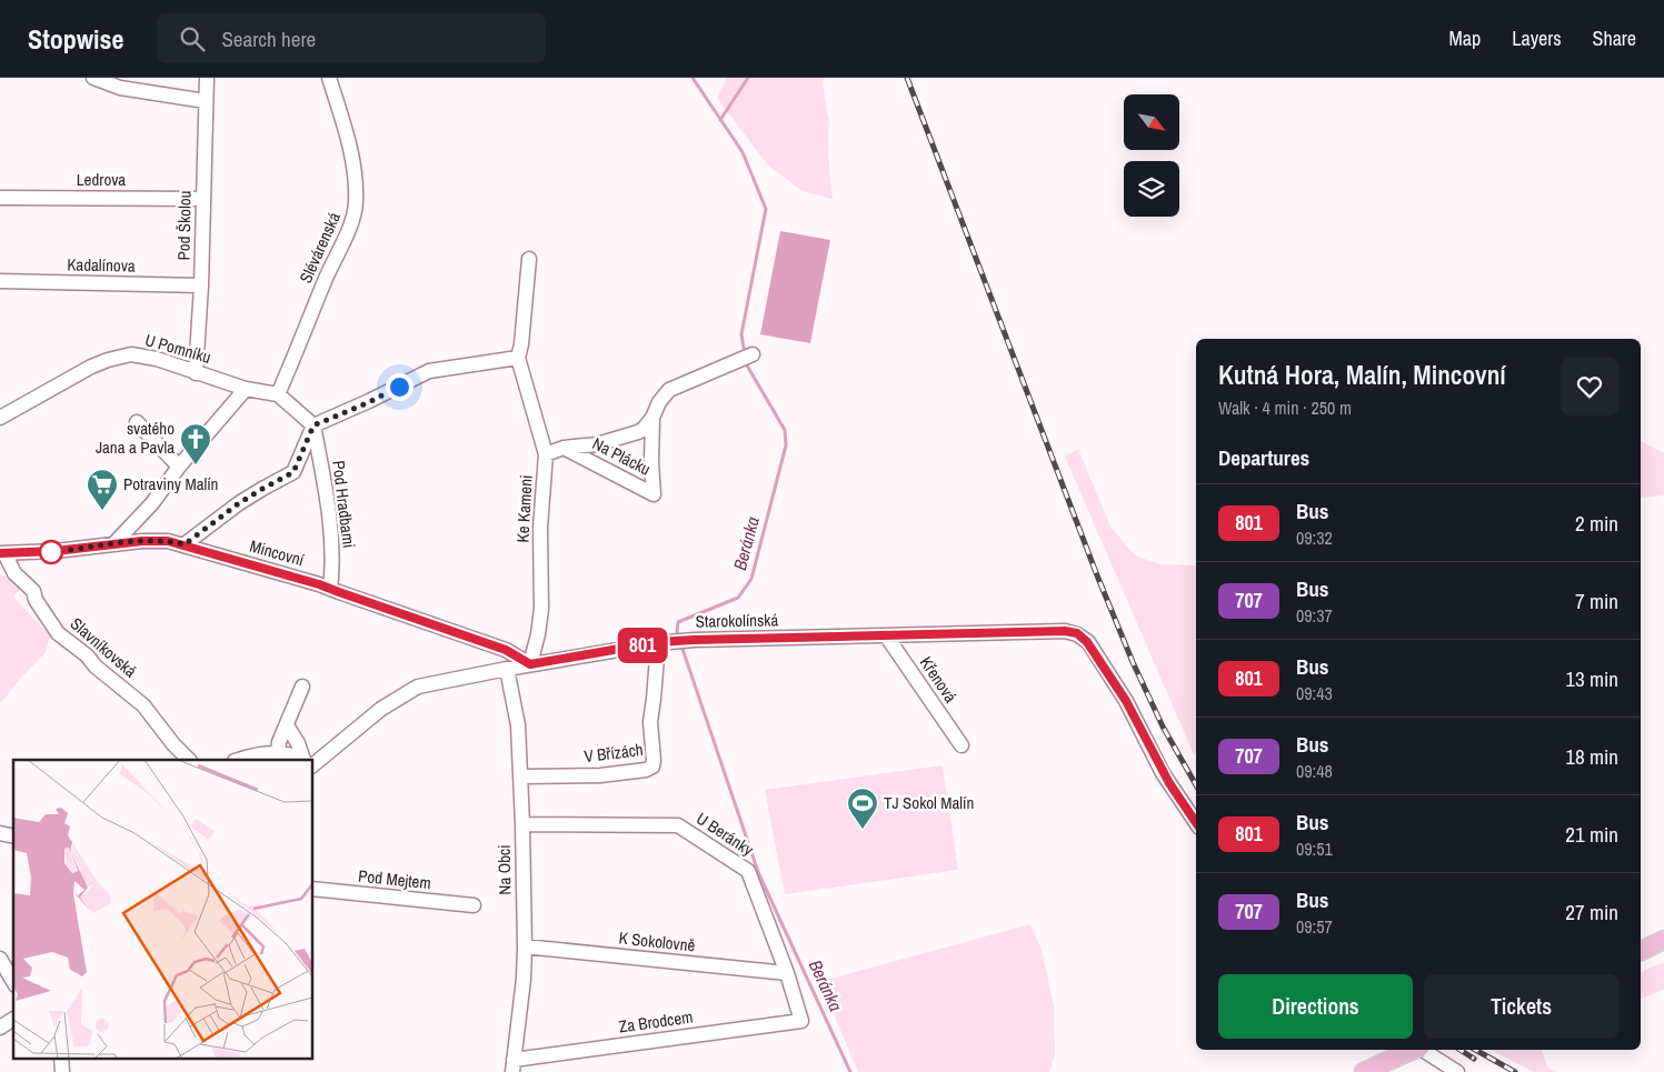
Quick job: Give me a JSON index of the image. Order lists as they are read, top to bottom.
{
  "streets": {
    "street": [
      "Ledrova",
      "Pod Školou",
      "Slévárenská",
      "Kadalínova",
      "U Pomníku",
      "Na Plácku",
      "Pod Hradbami",
      "Ke Kameni",
      "Mincovní",
      "Starokolínská",
      "Slavníkovská",
      "Křenová",
      "V Břízách",
      "U Beránky",
      "Na Obci",
      "Pod Mejtem",
      "K Sokolovně",
      "Za Brodcem"
    ]
  },
  "crossings": [
    ["Ledrova", "Pod Školou"],
    ["Pod Školou", "Kadalínova"],
    ["Pod Školou", "U Pomníku"],
    ["Slévárenská", "U Pomníku"],
    ["Na Plácku", "Ke Kameni"],
    ["Pod Hradbami", "Mincovní"],
    ["Ke Kameni", "Mincovní"],
    ["Ke Kameni", "Starokolínská"],
    ["Mincovní", "Starokolínská"],
    ["Mincovní", "Slavníkovská"],
    ["Starokolínská", "Křenová"],
    ["Starokolínská", "V Břízách"],
    ["Starokolínská", "Na Obci"],
    ["V Břízách", "Na Obci"],
    ["U Beránky", "Na Obci"],
    ["U Beránky", "K Sokolovně"],
    ["U Beránky", "Za Brodcem"],
    ["Na Obci", "K Sokolovně"],
    ["Na Obci", "Za Brodcem"]
  ],
  "water": ["Beránka"],
  "places": {
    "church": ["svatého Jana a Pavla"],
    "supermarket": ["Potraviny Malín"],
    "sports": ["TJ Sokol Malín"]
  },
  "lines": ["bus line 801"],
  "north": "bottom right",
  "page": {
    "header": "Stopwise",
    "search": "Search here",
    "nav": ["Map", "Layers", "Share"],
    "on_map": "801",
    "heading": [
      ["Kutná Hora, Malín, Mincovní", "Walk · 4 min · 250 m"],
      "Departures"
    ],
    "list": [
      {
        "mark": "801",
        "name": "Bus",
        "note": "09:32",
        "value": "2 min"
      },
      {
        "mark": "707",
        "name": "Bus",
        "note": "09:37",
        "value": "7 min"
      },
      {
        "mark": "801",
        "name": "Bus",
        "note": "09:43",
        "value": "13 min"
      },
      {
        "mark": "707",
        "name": "Bus",
        "note": "09:48",
        "value": "18 min"
      },
      {
        "mark": "801",
        "name": "Bus",
        "note": "09:51",
        "value": "21 min"
      },
      {
        "mark": "707",
        "name": "Bus",
        "note": "09:57",
        "value": "27 min"
      }
    ],
    "buttons": ["Directions", "Tickets"]
  }
}
